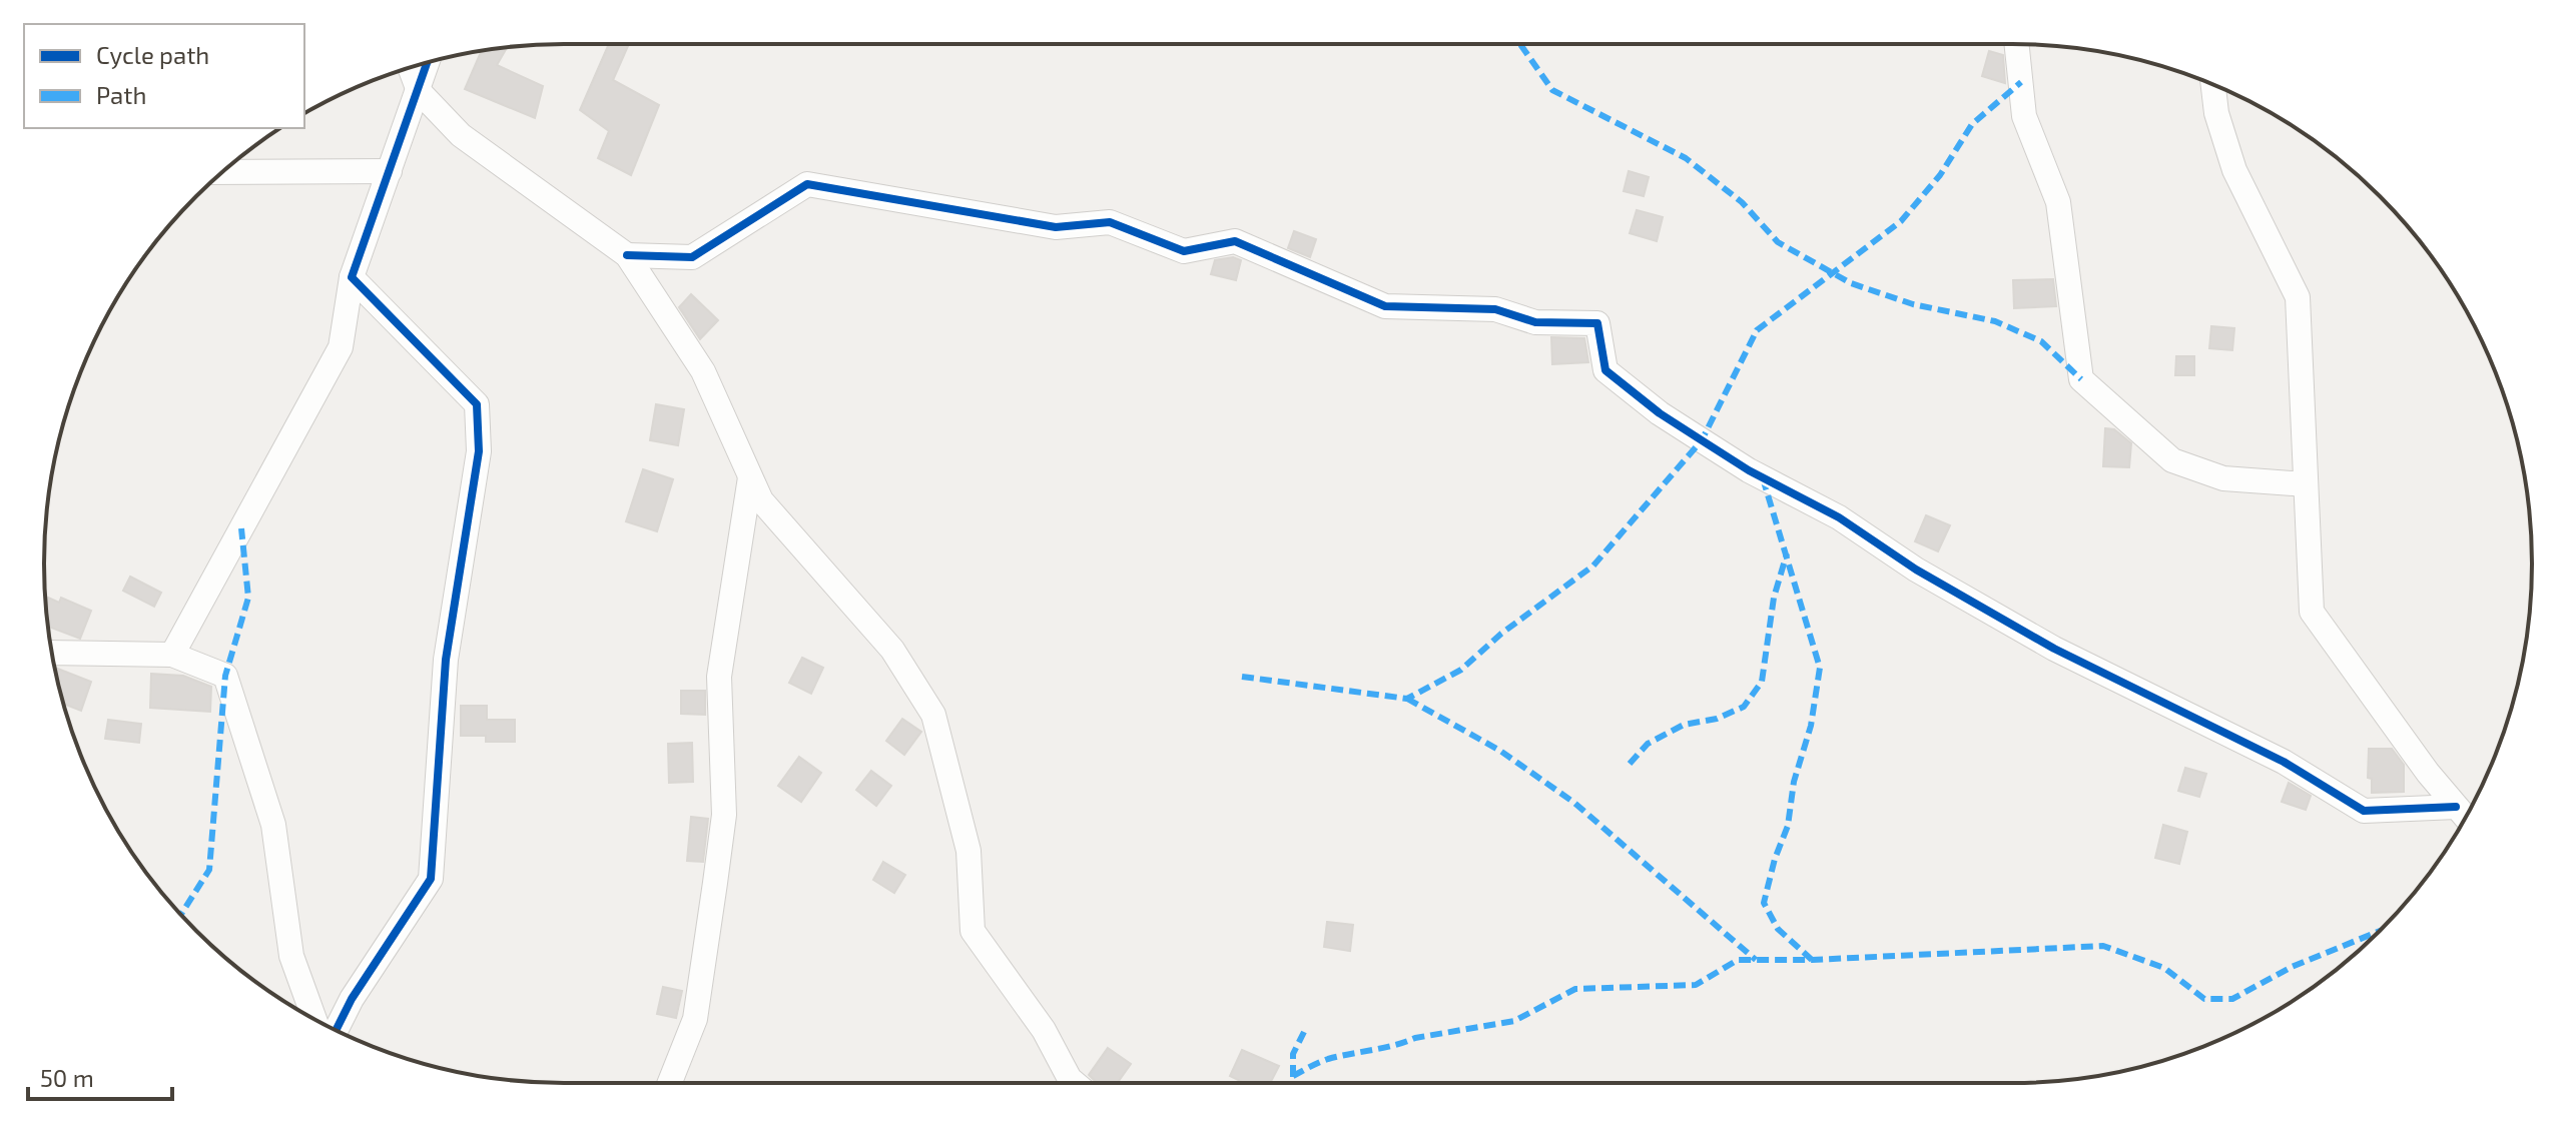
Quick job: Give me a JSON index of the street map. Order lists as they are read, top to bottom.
{
  "legend": ["Cycle path", "Path"],
  "scale_bar": "50 m"
}
